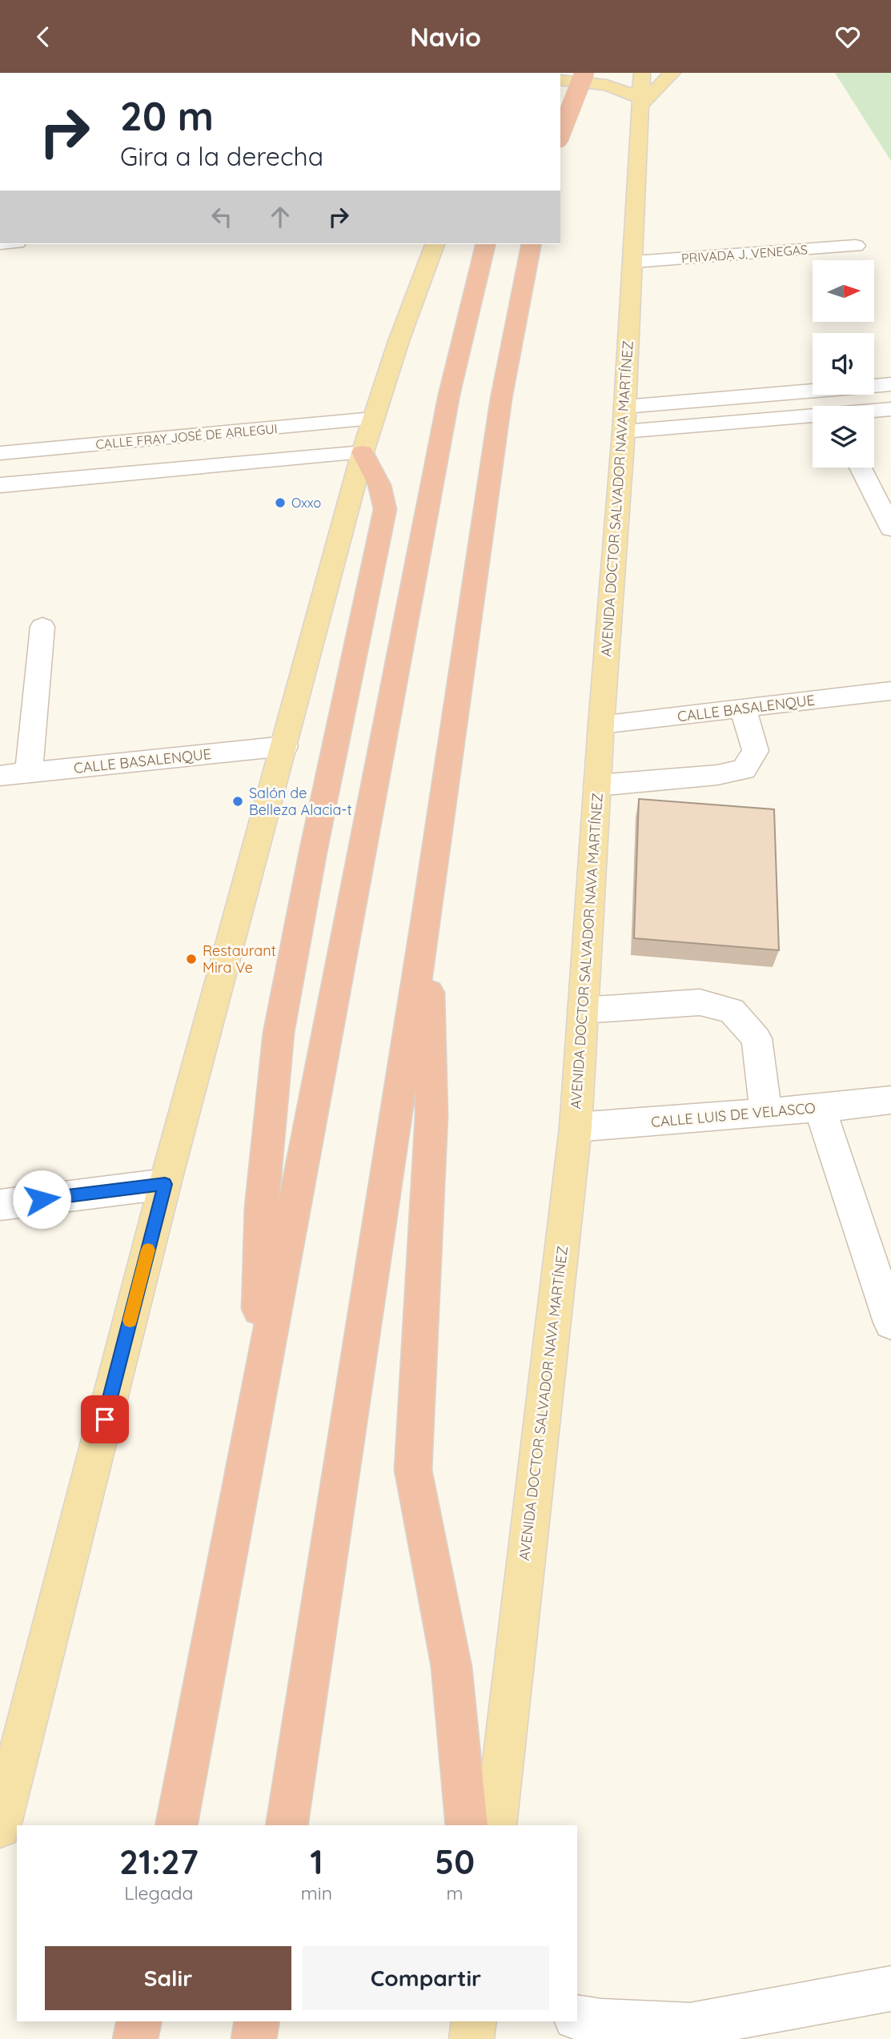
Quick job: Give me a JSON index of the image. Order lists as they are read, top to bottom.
{
  "streets": {
    "main road": ["AVENIDA DOCTOR SALVADOR NAVA MARTÍNEZ"],
    "street": [
      "PRIVADA J. VENEGAS",
      "CALLE FRAY JOSÉ DE ARLEGUI",
      "CALLE BASALENQUE",
      "CALLE LUIS DE VELASCO"
    ]
  },
  "crossings": [
    ["PRIVADA J. VENEGAS", "AVENIDA DOCTOR SALVADOR NAVA MARTÍNEZ"],
    ["AVENIDA DOCTOR SALVADOR NAVA MARTÍNEZ", "CALLE BASALENQUE"],
    ["AVENIDA DOCTOR SALVADOR NAVA MARTÍNEZ", "CALLE LUIS DE VELASCO"]
  ],
  "places": ["Oxxo", "Salón de Belleza Alacia-t", "Restaurant Mira Ve"],
  "north": "right",
  "page": {
    "header": "Navio",
    "turn": ["20 m", "Gira a la derecha"],
    "eta": [
      "21:27",
      "Llegada",
      "1",
      "min",
      "50",
      "m"
    ],
    "buttons": ["Salir", "Compartir"]
  }
}
